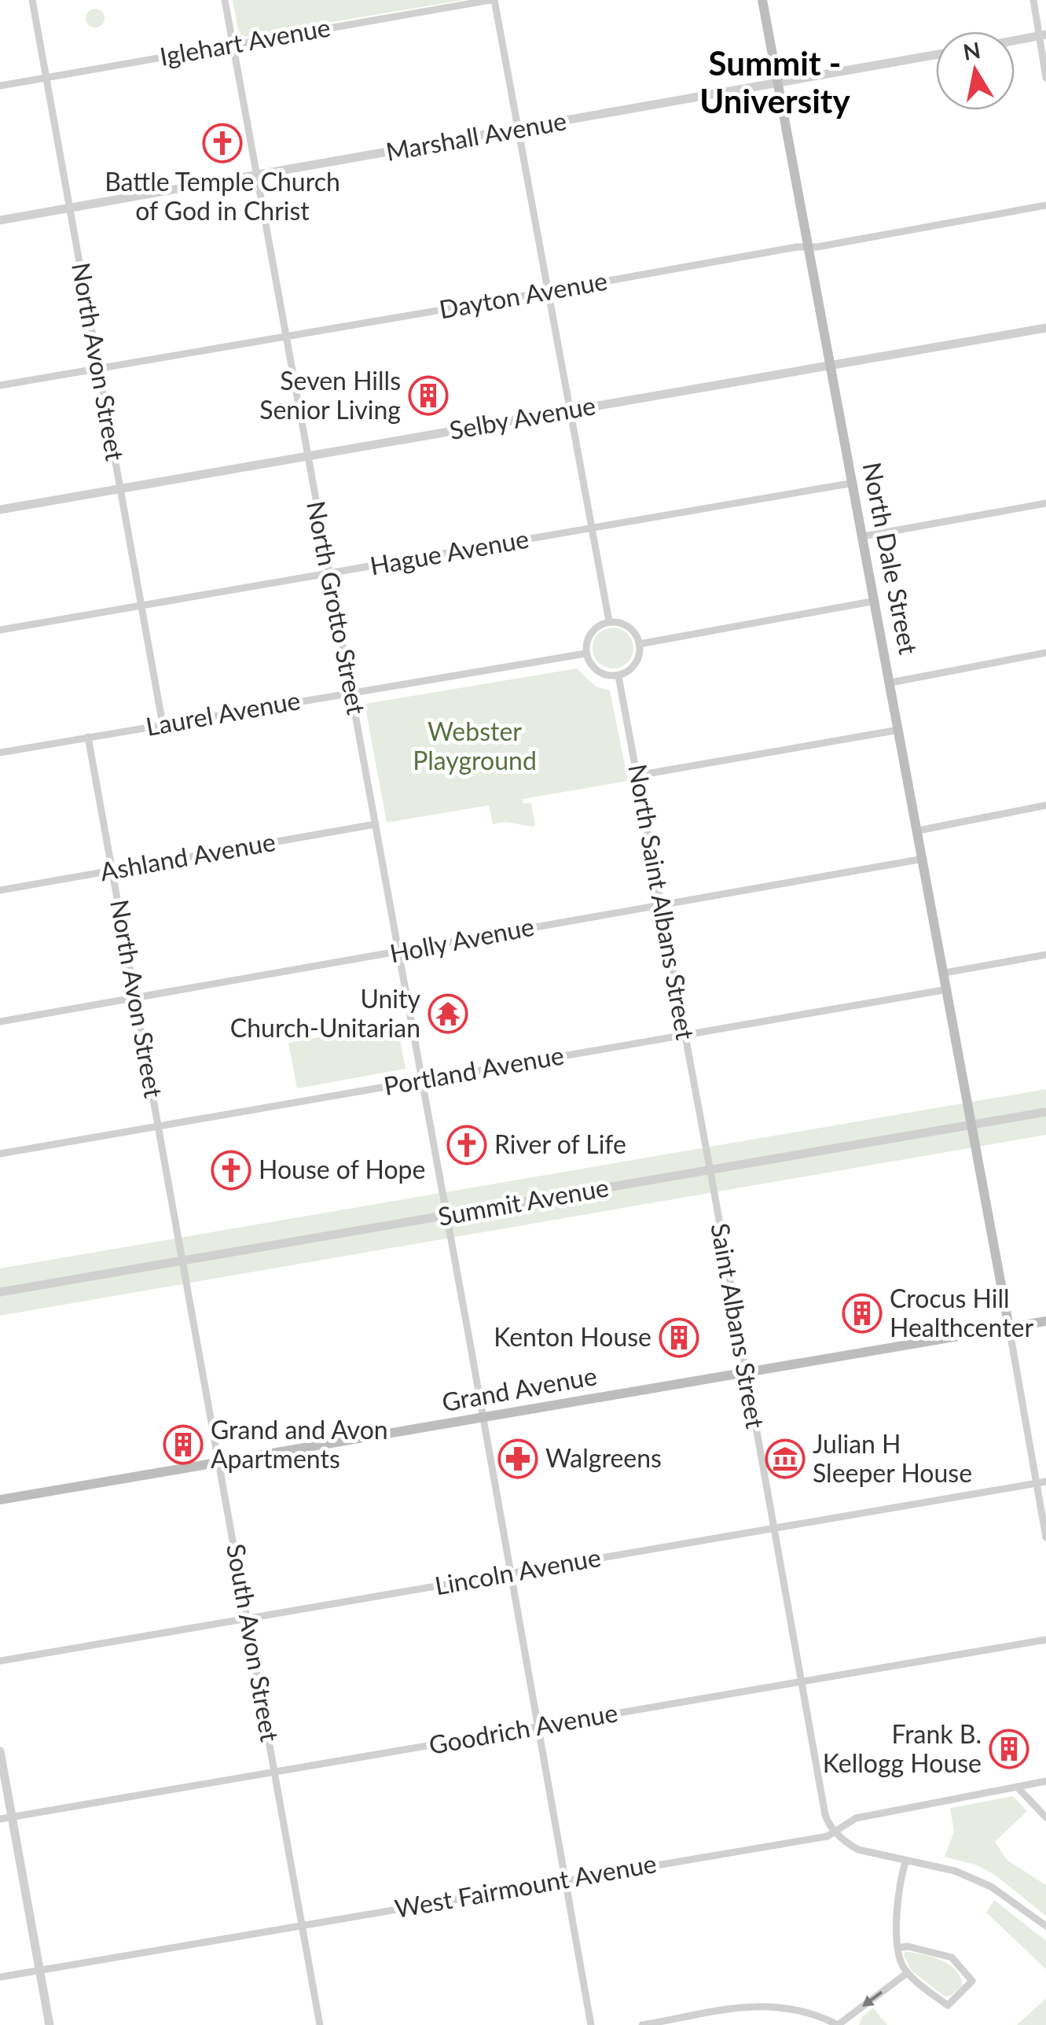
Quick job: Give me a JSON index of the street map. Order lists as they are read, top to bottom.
{
  "streets": {
    "main road": ["North Dale Street", "Grand Avenue"],
    "street": [
      "Iglehart Avenue",
      "Marshall Avenue",
      "Dayton Avenue",
      "North Avon Street",
      "Selby Avenue",
      "Hague Avenue",
      "North Grotto Street",
      "Laurel Avenue",
      "Ashland Avenue",
      "North Saint Albans Street",
      "Holly Avenue",
      "Portland Avenue",
      "Summit Avenue",
      "Saint Albans Street",
      "Lincoln Avenue",
      "South Avon Street",
      "Goodrich Avenue",
      "West Fairmount Avenue"
    ]
  },
  "crossings": [
    ["Iglehart Avenue", "North Avon Street"],
    ["Iglehart Avenue", "North Grotto Street"],
    ["Marshall Avenue", "North Avon Street"],
    ["Marshall Avenue", "North Dale Street"],
    ["Marshall Avenue", "North Grotto Street"],
    ["Dayton Avenue", "North Avon Street"],
    ["Dayton Avenue", "North Dale Street"],
    ["Dayton Avenue", "North Grotto Street"],
    ["North Avon Street", "Selby Avenue"],
    ["North Avon Street", "Hague Avenue"],
    ["North Avon Street", "Laurel Avenue"],
    ["North Avon Street", "Ashland Avenue"],
    ["North Avon Street", "Holly Avenue"],
    ["North Avon Street", "Portland Avenue"],
    ["North Avon Street", "Summit Avenue"],
    ["North Avon Street", "South Avon Street"],
    ["Selby Avenue", "North Dale Street"],
    ["Selby Avenue", "North Grotto Street"],
    ["Hague Avenue", "North Dale Street"],
    ["Hague Avenue", "North Grotto Street"],
    ["North Dale Street", "Holly Avenue"],
    ["North Dale Street", "Portland Avenue"],
    ["North Dale Street", "Summit Avenue"],
    ["North Dale Street", "Grand Avenue"],
    ["North Grotto Street", "Laurel Avenue"],
    ["North Grotto Street", "Ashland Avenue"],
    ["North Grotto Street", "Holly Avenue"],
    ["North Grotto Street", "Portland Avenue"],
    ["North Grotto Street", "Summit Avenue"],
    ["North Grotto Street", "Grand Avenue"],
    ["North Grotto Street", "Lincoln Avenue"],
    ["North Grotto Street", "Goodrich Avenue"],
    ["North Grotto Street", "West Fairmount Avenue"],
    ["Laurel Avenue", "North Saint Albans Street"],
    ["North Saint Albans Street", "Holly Avenue"],
    ["North Saint Albans Street", "Portland Avenue"],
    ["North Saint Albans Street", "Summit Avenue"],
    ["North Saint Albans Street", "Saint Albans Street"],
    ["Summit Avenue", "Saint Albans Street"],
    ["Summit Avenue", "South Avon Street"],
    ["Saint Albans Street", "Grand Avenue"],
    ["Saint Albans Street", "Lincoln Avenue"],
    ["Saint Albans Street", "Goodrich Avenue"],
    ["Saint Albans Street", "West Fairmount Avenue"],
    ["Grand Avenue", "South Avon Street"],
    ["Lincoln Avenue", "South Avon Street"],
    ["South Avon Street", "Goodrich Avenue"],
    ["South Avon Street", "West Fairmount Avenue"]
  ],
  "districts": ["Summit - University"],
  "parks": ["Webster Playground"],
  "places": {
    "church": ["Battle Temple Church of God in Christ", "River of Life", "House of Hope"],
    "building": [
      "Seven Hills Senior Living",
      "Crocus Hill Healthcenter",
      "Kenton House",
      "Grand and Avon Apartments",
      "Frank B. Kellogg House"
    ],
    "temple": ["Unity Church-Unitarian"],
    "pharmacy": ["Walgreens"],
    "museum": ["Julian H Sleeper House"]
  },
  "north": "top"
}
